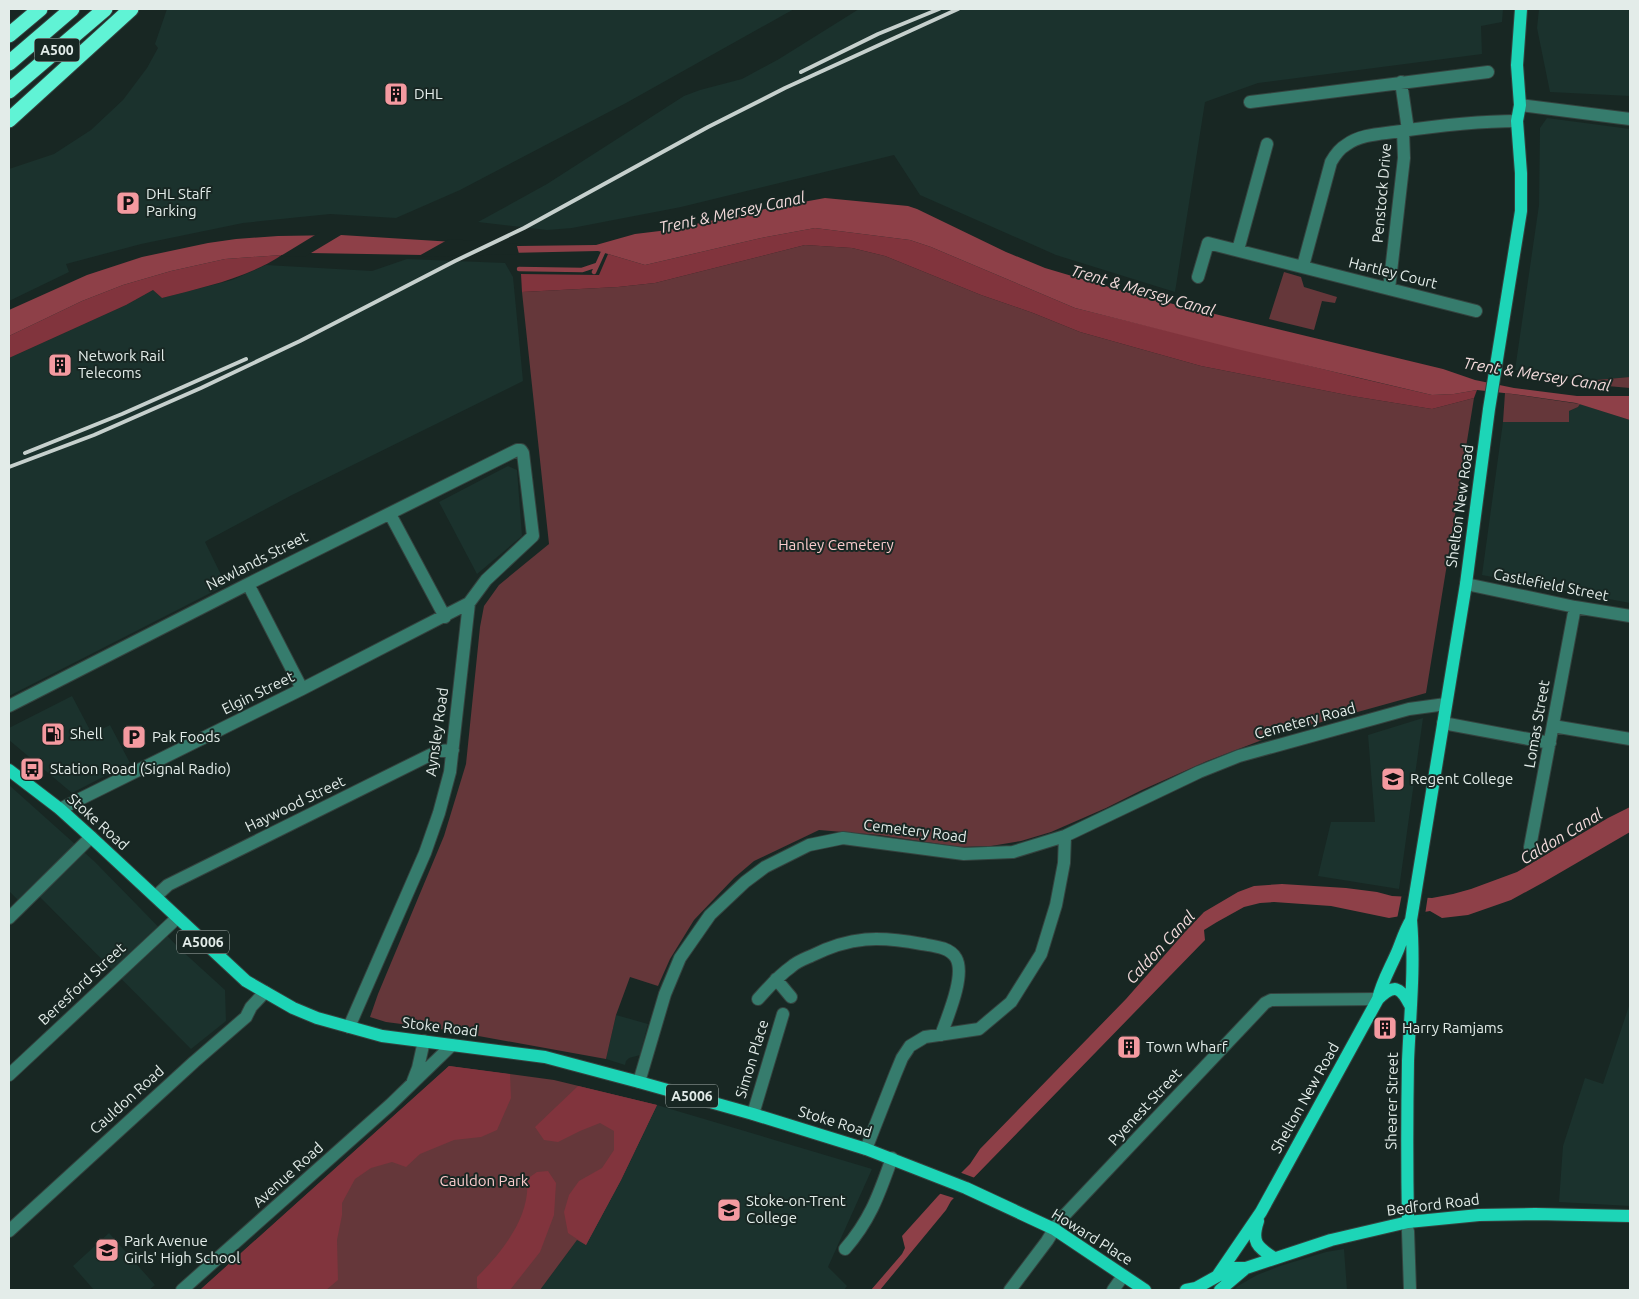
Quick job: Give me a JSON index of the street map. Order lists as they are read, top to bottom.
{
  "streets": {
    "highway": ["A500"],
    "main road": [
      "Shelton New Road",
      "Stoke Road",
      "A5006",
      "Shearer Street",
      "Bedford Road",
      "Howard Place"
    ],
    "street": [
      "Penstock Drive",
      "Hartley Court",
      "Newlands Street",
      "Castlefield Street",
      "Elgin Street",
      "Cemetery Road",
      "Lomas Street",
      "Aynsley Road",
      "Haywood Street",
      "Beresford Street",
      "Simon Place",
      "Cauldon Road",
      "Pyenest Street",
      "Avenue Road"
    ]
  },
  "crossings": [
    ["Penstock Drive", "Hartley Court"],
    ["Penstock Drive", "Shelton New Road"],
    ["Shelton New Road", "Castlefield Street"],
    ["Shelton New Road", "Cemetery Road"],
    ["Shelton New Road", "Shearer Street"],
    ["Shelton New Road", "Pyenest Street"],
    ["Shelton New Road", "Bedford Road"],
    ["Newlands Street", "Aynsley Road"],
    ["Castlefield Street", "Lomas Street"],
    ["Elgin Street", "Aynsley Road"],
    ["Elgin Street", "Stoke Road"],
    ["Cemetery Road", "Stoke Road"],
    ["Aynsley Road", "Haywood Street"],
    ["Aynsley Road", "Stoke Road"],
    ["Haywood Street", "Stoke Road"],
    ["Stoke Road", "Beresford Street"],
    ["Stoke Road", "Simon Place"],
    ["Stoke Road", "Cauldon Road"],
    ["Stoke Road", "Avenue Road"],
    ["Stoke Road", "Howard Place"],
    ["Shearer Street", "Bedford Road"],
    ["Pyenest Street", "Howard Place"]
  ],
  "water": ["Trent & Mersey Canal", "Caldon Canal"],
  "parks": ["Hanley Cemetery", "Cauldon Park"],
  "places": {
    "building": [
      "DHL",
      "Network Rail Telecoms",
      "Harry Ramjams",
      "Town Wharf"
    ],
    "parking": ["DHL Staff Parking", "Pak Foods"],
    "fuel station": ["Shell"],
    "bus stop": ["Station Road (Signal Radio)"],
    "school or university": ["Regent College", "Stoke-on-Trent College", "Park Avenue Girls' High School"]
  }
}
